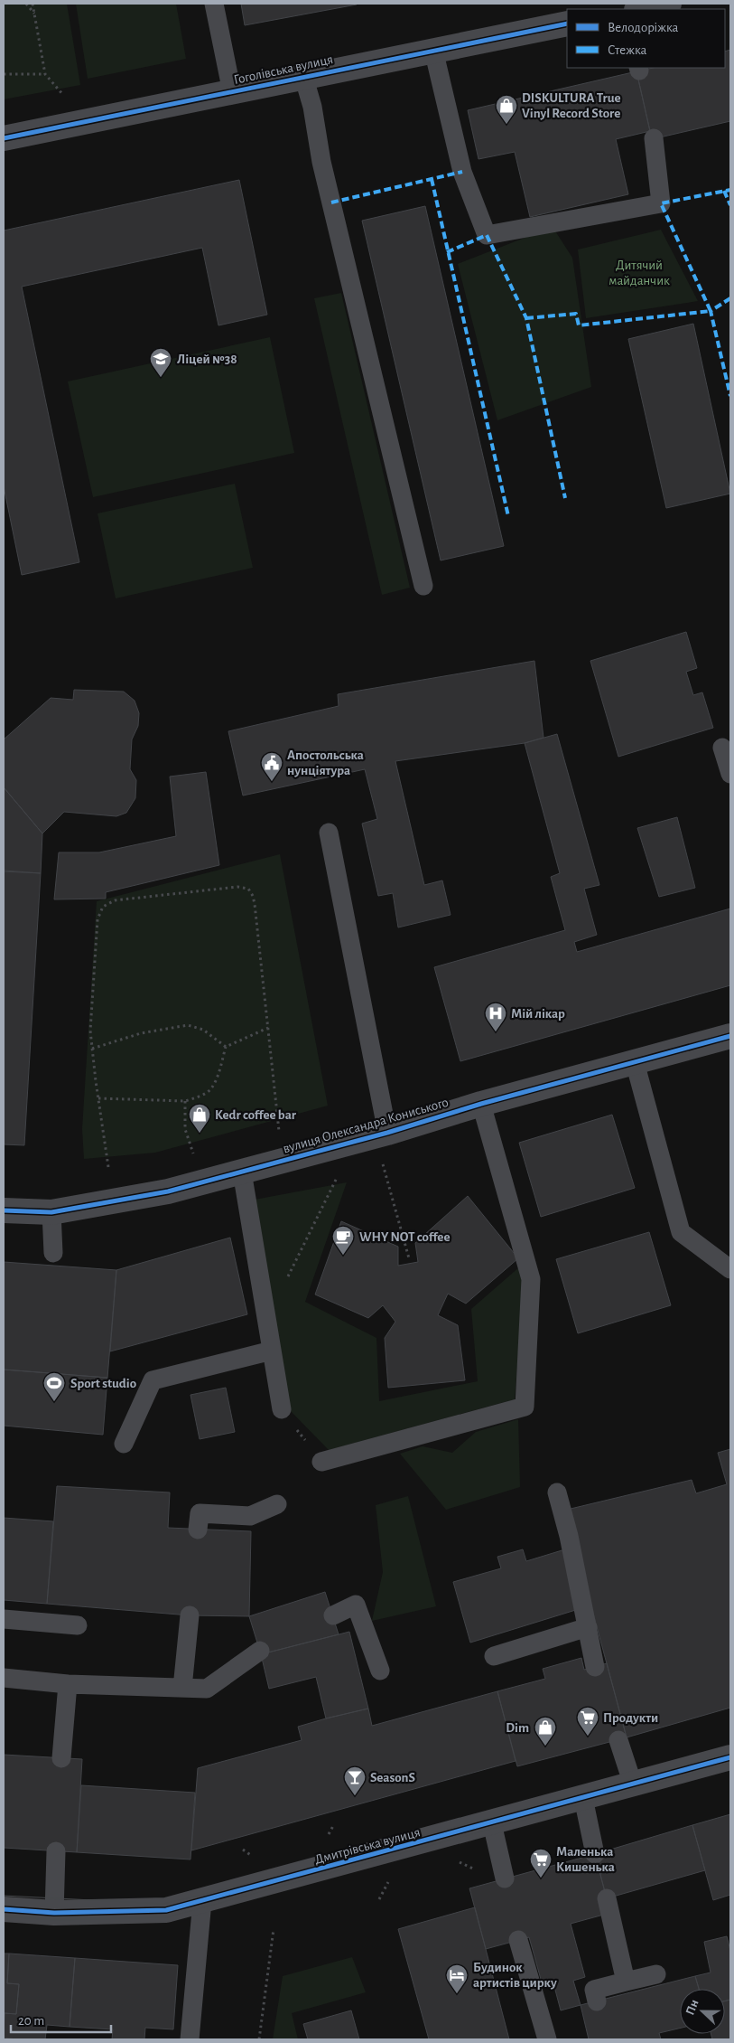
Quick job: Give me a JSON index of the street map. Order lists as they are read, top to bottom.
{
  "streets": {
    "street": ["Гоголівська вулиця", "вулиця Олександра Кониського", "Дмитрівська вулиця"]
  },
  "parks": ["Дитячий майданчик"],
  "places": {
    "shop": ["DISKULTURA True Vinyl Record Store", "Kedr coffee bar", "Dim"],
    "school or university": ["Ліцей №38"],
    "public building": ["Апостольська нунціятура"],
    "hospital": ["Мій лікар"],
    "cafe": ["WHY NOT coffee"],
    "sports": ["Sport studio"],
    "supermarket": ["Продукти", "Маленька Кишенька"],
    "bar": ["SeasonS"],
    "hotel": ["Будинок артистів цирку"]
  },
  "legend": ["Велодоріжка", "Стежка"],
  "scale_bar": "20 m",
  "north": "left"
}
